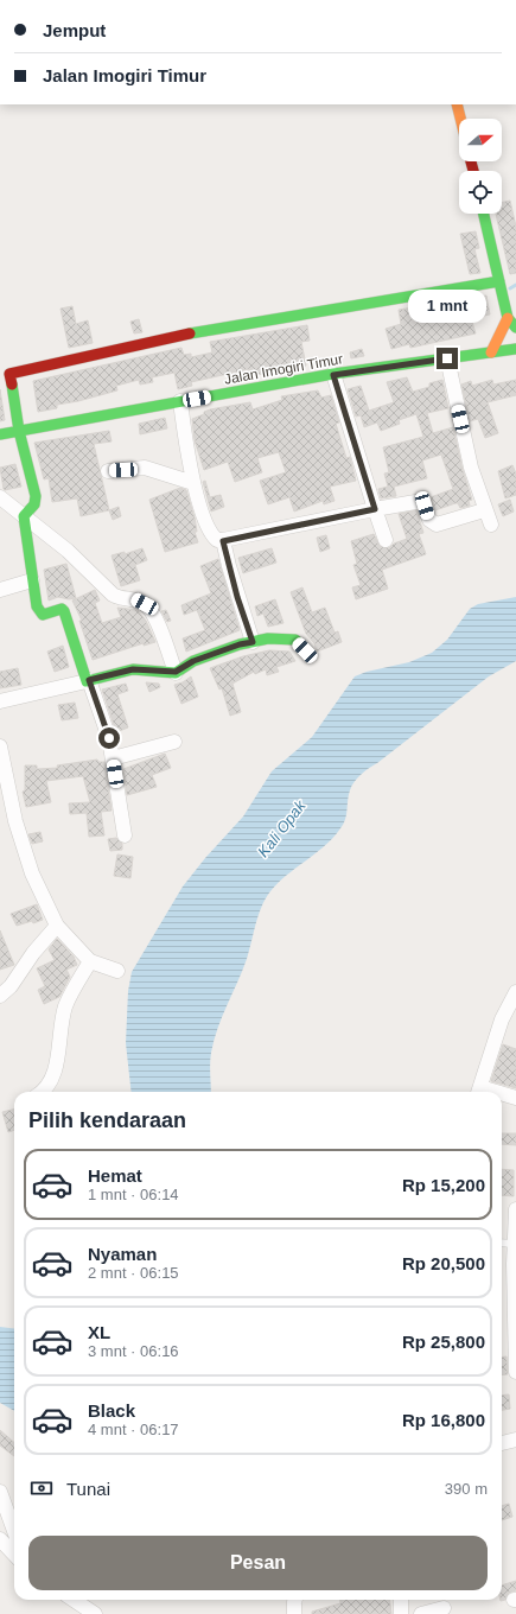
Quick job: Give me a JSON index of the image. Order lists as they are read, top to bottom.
{
  "streets": {
    "street": ["Jalan Imogiri Timur"]
  },
  "water": ["Kali Opak"],
  "north": "right",
  "page": {
    "banner": ["Jemput", "Jalan Imogiri Timur"],
    "bubble": "1 mnt",
    "heading": "Pilih kendaraan",
    "list": [
      {
        "name": "Hemat",
        "note": "1 mnt · 06:14",
        "value": "Rp 15,200"
      },
      {
        "name": "Nyaman",
        "note": "2 mnt · 06:15",
        "value": "Rp 20,500"
      },
      {
        "name": "XL",
        "note": "3 mnt · 06:16",
        "value": "Rp 25,800"
      },
      {
        "name": "Black",
        "note": "4 mnt · 06:17",
        "value": "Rp 16,800"
      }
    ],
    "pay": ["Tunai", "390 m"],
    "buttons": "Pesan"
  }
}
